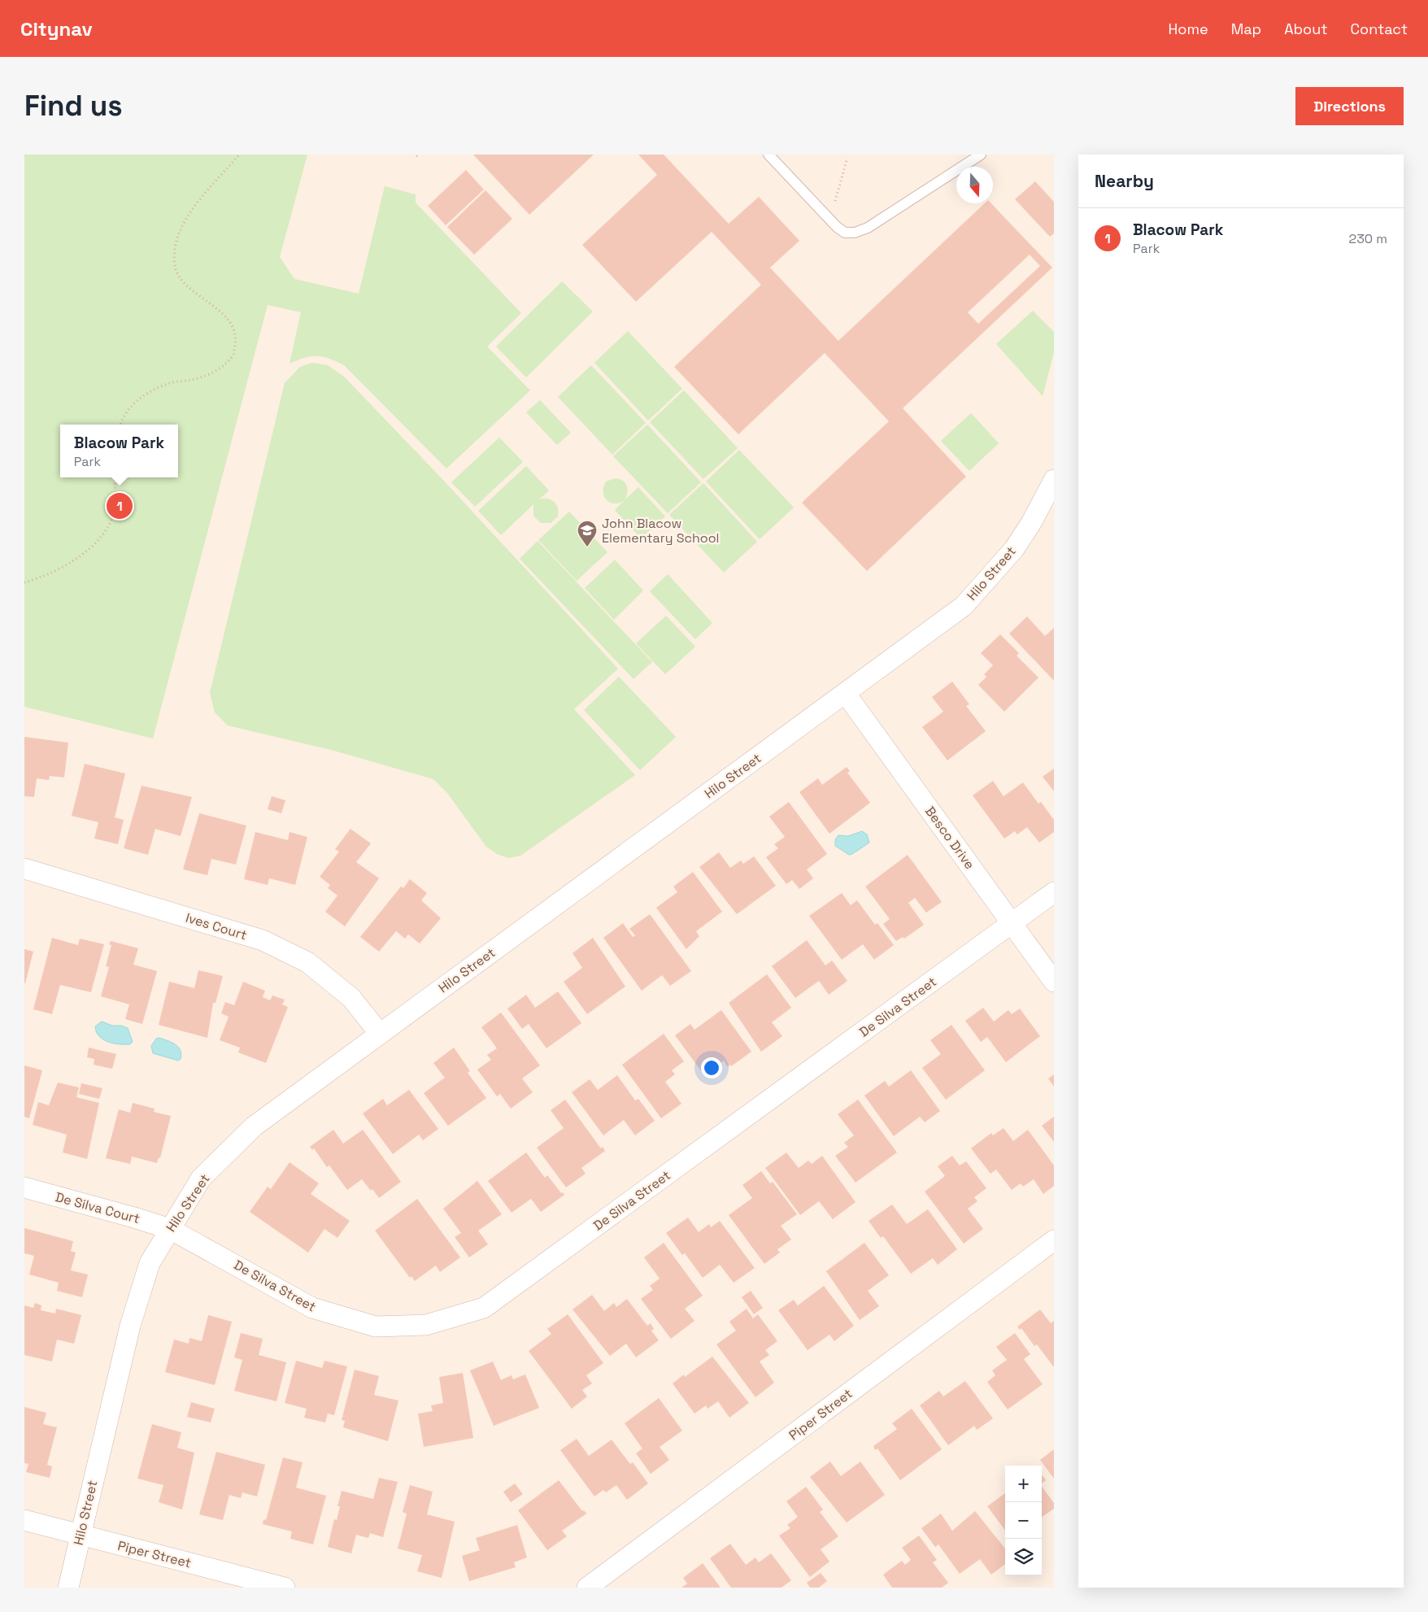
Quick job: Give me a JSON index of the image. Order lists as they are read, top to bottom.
{
  "streets": {
    "street": [
      "Hilo Street",
      "Besco Drive",
      "Ives Court",
      "De Silva Street",
      "De Silva Court",
      "Piper Street"
    ]
  },
  "crossings": [
    ["Hilo Street", "Besco Drive"],
    ["Hilo Street", "Ives Court"],
    ["Hilo Street", "De Silva Street"],
    ["Hilo Street", "De Silva Court"],
    ["Hilo Street", "Piper Street"],
    ["Besco Drive", "De Silva Street"],
    ["De Silva Street", "De Silva Court"]
  ],
  "places": {
    "school or university": ["John Blacow Elementary School"]
  },
  "north": "bottom",
  "page": {
    "header": "Citynav",
    "nav": [
      "Home",
      "Map",
      "About",
      "Contact"
    ],
    "buttons": "Directions",
    "title": "Find us",
    "heading": "Nearby",
    "list": [
      {
        "mark": "1",
        "name": "Blacow Park",
        "note": "Park",
        "value": "230 m"
      }
    ],
    "popup": ["Blacow Park", "Park"],
    "pins": "1",
    "map_buttons": ["+", "−"]
  }
}
